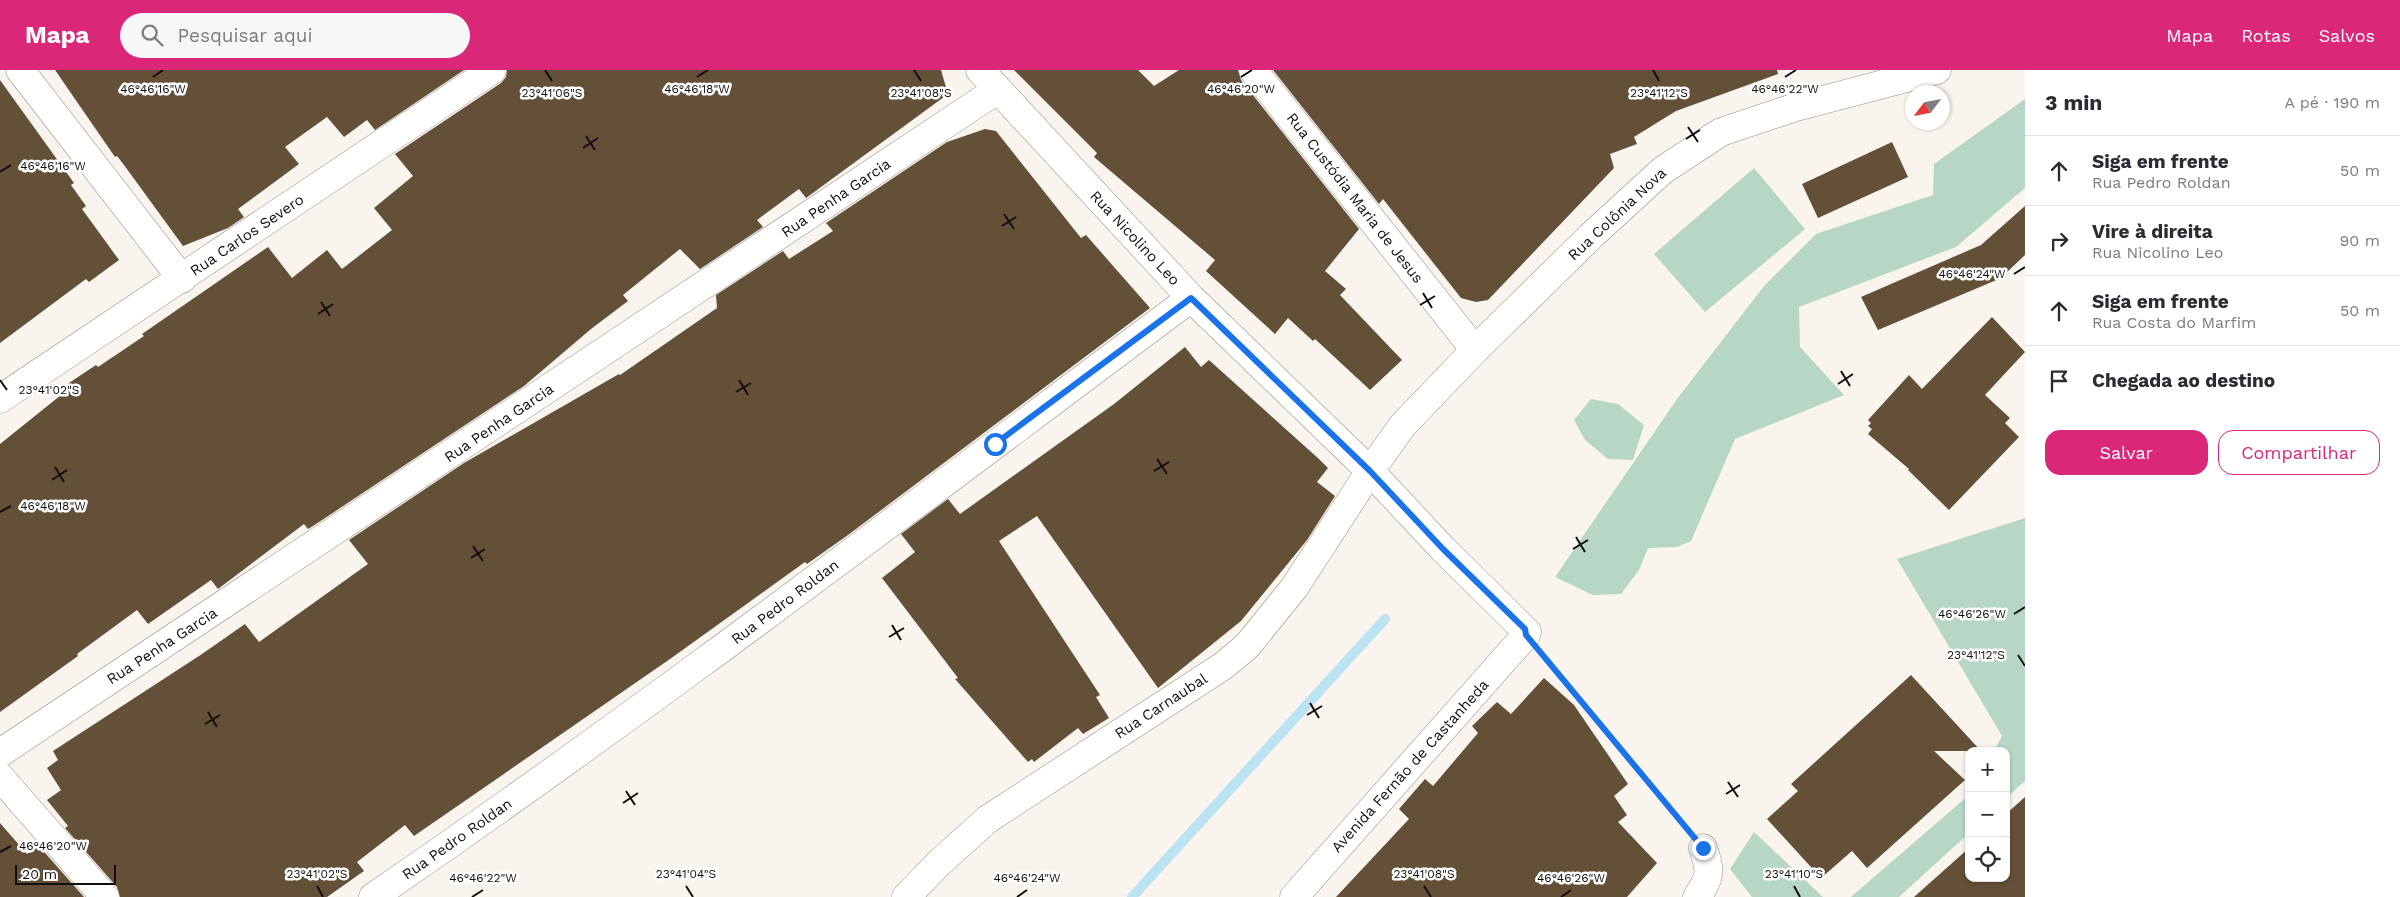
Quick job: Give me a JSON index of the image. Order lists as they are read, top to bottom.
{
  "streets": {
    "street": [
      "Rua Penha Garcia",
      "Rua Custódia Maria de Jesus",
      "Rua Colônia Nova",
      "Rua Carlos Severo",
      "Rua Nicolino Leo",
      "Rua Pedro Roldan",
      "Rua Carnaubal",
      "Avenida Fernão de Castanheda"
    ]
  },
  "crossings": [
    ["Rua Penha Garcia", "Rua Nicolino Leo"],
    ["Rua Custódia Maria de Jesus", "Rua Colônia Nova"],
    ["Rua Colônia Nova", "Rua Nicolino Leo"],
    ["Rua Colônia Nova", "Rua Carnaubal"],
    ["Rua Nicolino Leo", "Rua Pedro Roldan"],
    ["Rua Nicolino Leo", "Rua Carnaubal"],
    ["Rua Nicolino Leo", "Avenida Fernão de Castanheda"]
  ],
  "scale_bar": "20 m",
  "north": "bottom left",
  "page": {
    "header": "Mapa",
    "search": "Pesquisar aqui",
    "nav": ["Mapa", "Rotas", "Salvos"],
    "heading": ["3 min", "A pé · 190 m"],
    "list": [
      ["Siga em frente", "Rua Pedro Roldan", "50 m"],
      ["Vire à direita", "Rua Nicolino Leo", "90 m"],
      ["Siga em frente", "Rua Costa do Marfim", "50 m"],
      "Chegada ao destino"
    ],
    "buttons": ["Salvar", "Compartilhar"],
    "map_buttons": ["+", "−"],
    "scale": "20 m"
  },
  "coordinates": [
    "46°46'18\"W",
    "46°46'16\"W",
    "46°46'20\"W",
    "46°46'22\"W",
    "23°41'06\"S",
    "23°41'08\"S",
    "23°41'12\"S",
    "46°46'24\"W",
    "23°41'02\"S",
    "46°46'26\"W",
    "23°41'04\"S",
    "23°41'10\"S"
  ]
}
